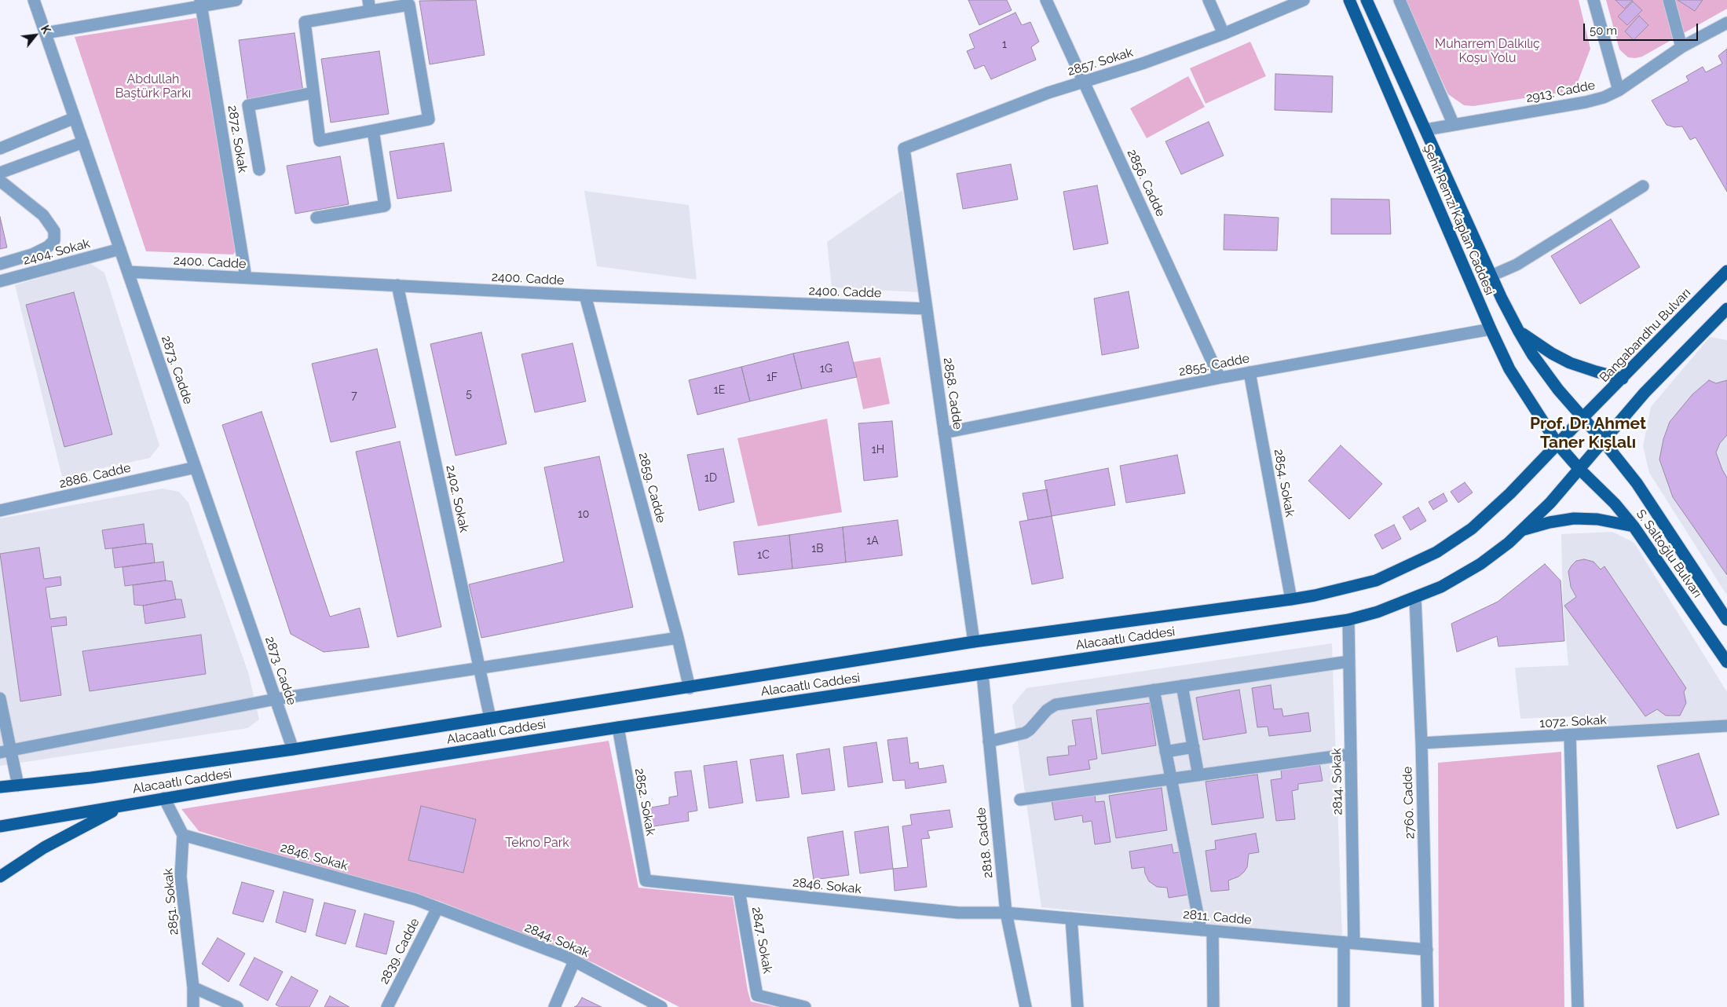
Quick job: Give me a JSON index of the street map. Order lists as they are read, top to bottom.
{
  "streets": {
    "main road": [
      "Şehit Remzi Kaplan Caddesi",
      "Bangabandhu Bulvarı",
      "S. Saltoğlu Bulvarı",
      "Alacaatlı Caddesi"
    ],
    "street": [
      "2857. Sokak",
      "2913. Cadde",
      "2872. Sokak",
      "2856. Cadde",
      "2404. Sokak",
      "2400. Cadde",
      "2855. Cadde",
      "2873. Cadde",
      "2858. Cadde",
      "2886. Cadde",
      "2854. Sokak",
      "2859. Cadde",
      "2402. Sokak",
      "1072. Sokak",
      "2814. Sokak",
      "2852. Sokak",
      "2760. Cadde",
      "2818. Cadde",
      "2846. Sokak",
      "2851. Sokak",
      "2811. Cadde",
      "2844. Sokak",
      "2847. Sokak",
      "2839. Cadde"
    ]
  },
  "crossings": [
    ["2857. Sokak", "2856. Cadde"],
    ["2857. Sokak", "2858. Cadde"],
    ["2913. Cadde", "Şehit Remzi Kaplan Caddesi"],
    ["2872. Sokak", "2400. Cadde"],
    ["2856. Cadde", "2855. Cadde"],
    ["Şehit Remzi Kaplan Caddesi", "Bangabandhu Bulvarı"],
    ["Şehit Remzi Kaplan Caddesi", "2855. Cadde"],
    ["Şehit Remzi Kaplan Caddesi", "S. Saltoğlu Bulvarı"],
    ["Şehit Remzi Kaplan Caddesi", "Alacaatlı Caddesi"],
    ["2404. Sokak", "2873. Cadde"],
    ["2400. Cadde", "2873. Cadde"],
    ["2400. Cadde", "2858. Cadde"],
    ["2400. Cadde", "2859. Cadde"],
    ["2400. Cadde", "2402. Sokak"],
    ["Bangabandhu Bulvarı", "S. Saltoğlu Bulvarı"],
    ["Bangabandhu Bulvarı", "Alacaatlı Caddesi"],
    ["2855. Cadde", "2858. Cadde"],
    ["2855. Cadde", "2854. Sokak"],
    ["2873. Cadde", "2886. Cadde"],
    ["2873. Cadde", "Alacaatlı Caddesi"],
    ["2858. Cadde", "Alacaatlı Caddesi"],
    ["2854. Sokak", "Alacaatlı Caddesi"],
    ["2859. Cadde", "Alacaatlı Caddesi"],
    ["2402. Sokak", "Alacaatlı Caddesi"],
    ["S. Saltoğlu Bulvarı", "Alacaatlı Caddesi"],
    ["Alacaatlı Caddesi", "2814. Sokak"],
    ["Alacaatlı Caddesi", "2852. Sokak"],
    ["Alacaatlı Caddesi", "2760. Cadde"],
    ["Alacaatlı Caddesi", "2818. Cadde"],
    ["Alacaatlı Caddesi", "2851. Sokak"],
    ["1072. Sokak", "2760. Cadde"],
    ["2814. Sokak", "2811. Cadde"],
    ["2852. Sokak", "2846. Sokak"],
    ["2760. Cadde", "2811. Cadde"],
    ["2818. Cadde", "2846. Sokak"],
    ["2818. Cadde", "2811. Cadde"],
    ["2846. Sokak", "2851. Sokak"],
    ["2846. Sokak", "2811. Cadde"],
    ["2846. Sokak", "2844. Sokak"],
    ["2846. Sokak", "2847. Sokak"],
    ["2846. Sokak", "2839. Cadde"],
    ["2844. Sokak", "2839. Cadde"]
  ],
  "districts": ["Prof. Dr. Ahmet Taner Kışlalı"],
  "parks": ["Muharrem Dalkılıç Koşu Yolu", "Abdullah Baştürk Parkı", "Tekno Park"],
  "house_numbers": [
    "1",
    "1G",
    "1F",
    "1E",
    "5",
    "7",
    "1H",
    "1D",
    "10",
    "1A",
    "1B",
    "1C"
  ],
  "scale_bar": "50 m",
  "north": "top right"
}
